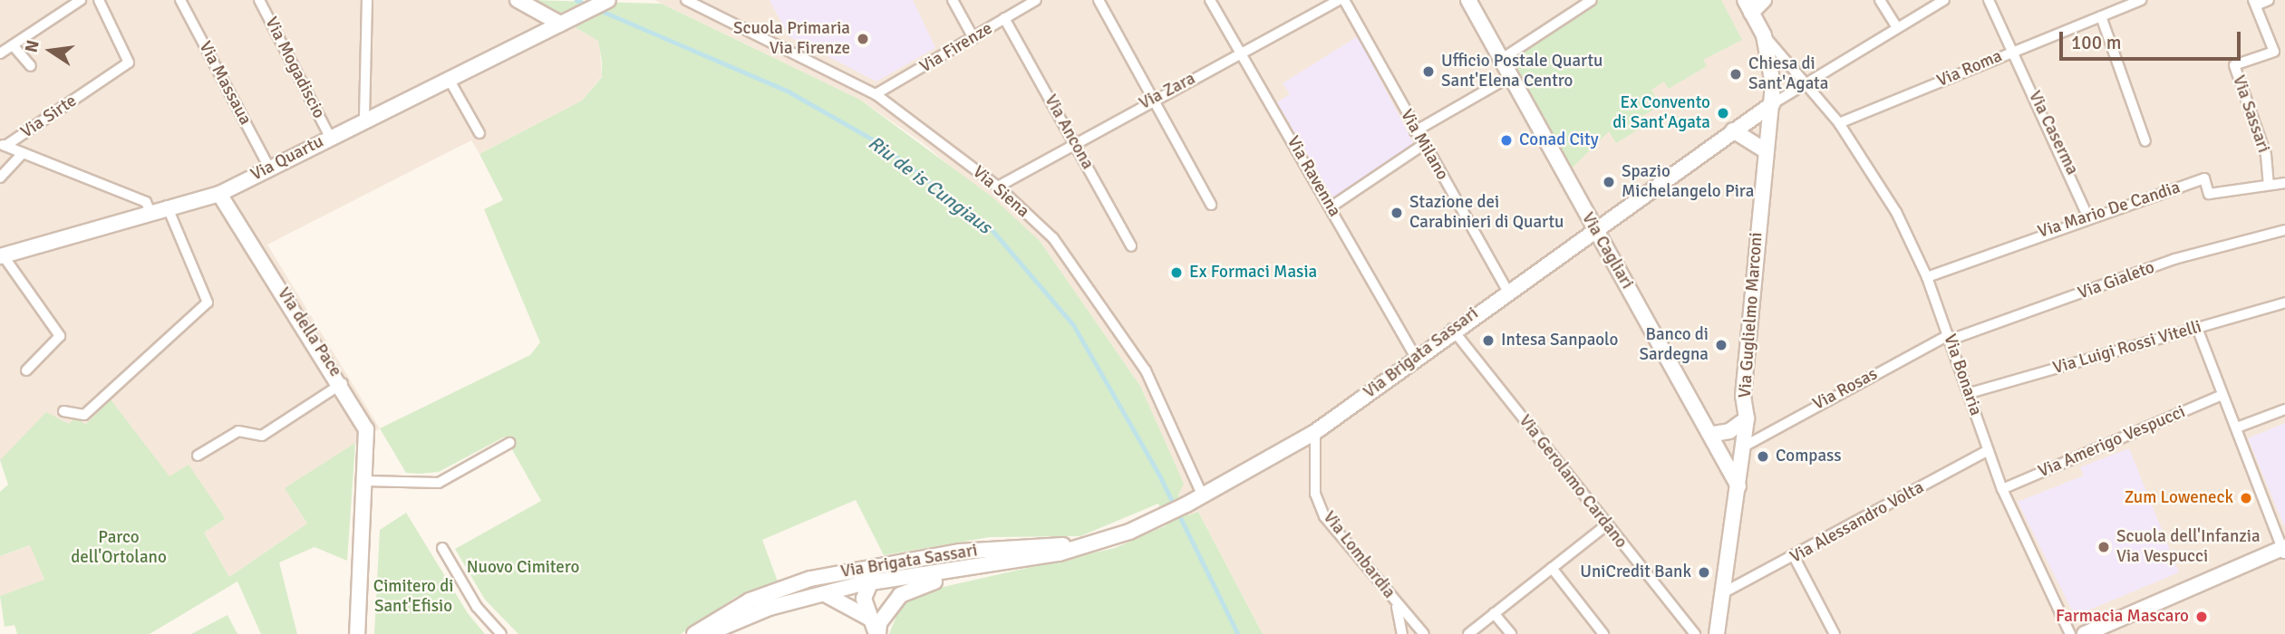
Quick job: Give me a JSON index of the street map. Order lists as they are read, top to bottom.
{
  "streets": {
    "street": [
      "Via Firenze",
      "Via Mogadiscio",
      "Via Roma",
      "Via Massaua",
      "Via Zara",
      "Via Sassari",
      "Via Sirte",
      "Via Ancona",
      "Via Caserma",
      "Via Milano",
      "Via Quartu",
      "Via Ravenna",
      "Via Siena",
      "Via Mario De Candia",
      "Via Cagliari",
      "Via Gialeto",
      "Via Guglielmo Marconi",
      "Via della Pace",
      "Via Luigi Rossi Vitelli",
      "Via Brigata Sassari",
      "Via Bonaria",
      "Via Rosas",
      "Via Amerigo Vespucci",
      "Via Gerolamo Cardano",
      "Via Alessandro Volta",
      "Via Lombardia"
    ]
  },
  "crossings": [
    ["Via Firenze", "Via Ancona"],
    ["Via Firenze", "Via Siena"],
    ["Via Mogadiscio", "Via Quartu"],
    ["Via Roma", "Via Caserma"],
    ["Via Roma", "Via Bonaria"],
    ["Via Massaua", "Via Quartu"],
    ["Via Zara", "Via Ancona"],
    ["Via Zara", "Via Ravenna"],
    ["Via Zara", "Via Siena"],
    ["Via Sassari", "Via Mario De Candia"],
    ["Via Caserma", "Via Mario De Candia"],
    ["Via Milano", "Via Brigata Sassari"],
    ["Via Quartu", "Via della Pace"],
    ["Via Ravenna", "Via Brigata Sassari"],
    ["Via Siena", "Via Brigata Sassari"],
    ["Via Mario De Candia", "Via Bonaria"],
    ["Via Cagliari", "Via Guglielmo Marconi"],
    ["Via Cagliari", "Via Brigata Sassari"],
    ["Via Gialeto", "Via Bonaria"],
    ["Via Gialeto", "Via Rosas"],
    ["Via Guglielmo Marconi", "Via Brigata Sassari"],
    ["Via Guglielmo Marconi", "Via Bonaria"],
    ["Via Guglielmo Marconi", "Via Rosas"],
    ["Via Guglielmo Marconi", "Via Alessandro Volta"],
    ["Via Luigi Rossi Vitelli", "Via Bonaria"],
    ["Via Brigata Sassari", "Via Gerolamo Cardano"],
    ["Via Brigata Sassari", "Via Lombardia"],
    ["Via Bonaria", "Via Rosas"],
    ["Via Bonaria", "Via Amerigo Vespucci"],
    ["Via Bonaria", "Via Alessandro Volta"]
  ],
  "water": ["Riu de is Cungiaus"],
  "parks": ["Parco dell'Ortolano", "Nuovo Cimitero", "Cimitero di Sant'Efisio"],
  "places": [
    "Scuola Primaria Via Firenze",
    "Ufficio Postale Quartu Sant'Elena Centro",
    "Chiesa di Sant'Agata",
    "Ex Convento di Sant'Agata",
    "Conad City",
    "Spazio Michelangelo Pira",
    "Stazione dei Carabinieri di Quartu",
    "Ex Formaci Masia",
    "Intesa Sanpaolo",
    "Banco di Sardegna",
    "Compass",
    "Zum Loweneck",
    "Scuola dell'Infanzia Via Vespucci",
    "UniCredit Bank",
    "Farmacia Mascaro"
  ],
  "scale_bar": "100 m",
  "north": "left"
}
